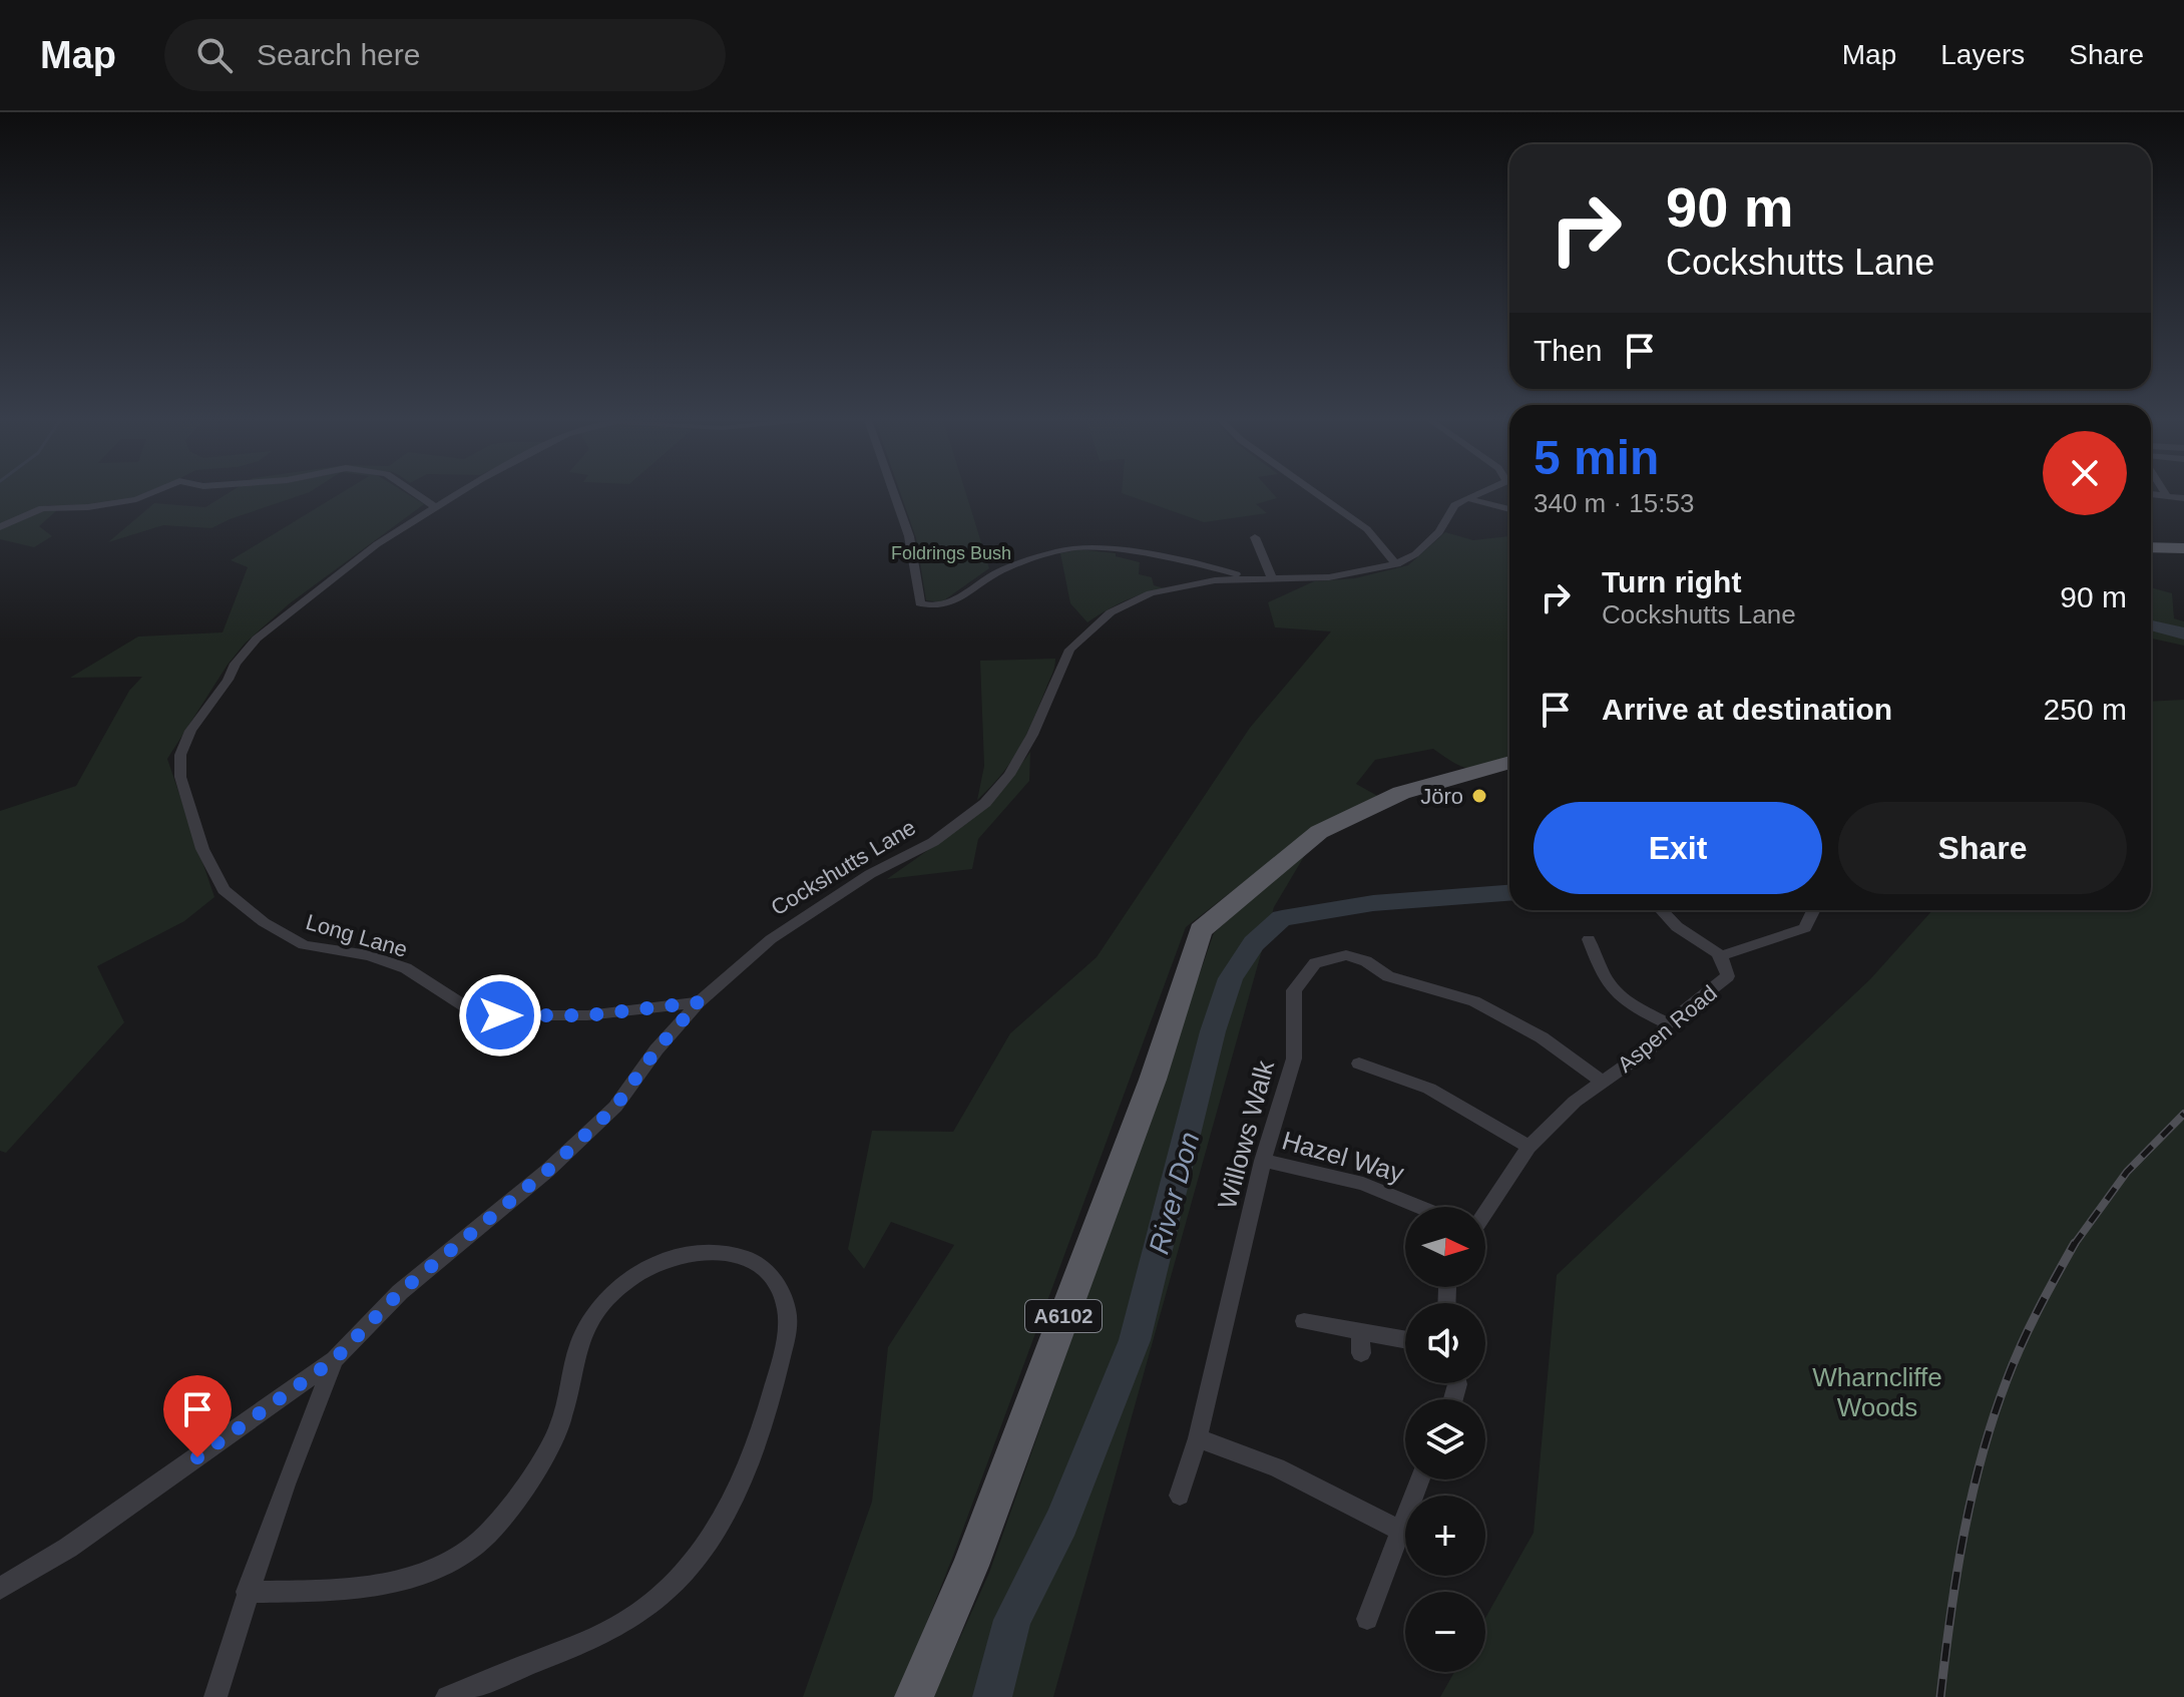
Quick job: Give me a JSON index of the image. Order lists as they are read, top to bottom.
{
  "streets": {
    "main road": ["A6102"],
    "street": [
      "Cockshutts Lane",
      "Long Lane",
      "Aspen Road",
      "Willows Walk",
      "Hazel Way"
    ]
  },
  "crossings": [
    ["Cockshutts Lane", "Long Lane"],
    ["Aspen Road", "Willows Walk"],
    ["Willows Walk", "Hazel Way"]
  ],
  "water": ["River Don"],
  "parks": ["Foldrings Bush", "Wharncliffe Woods"],
  "places": ["Jöro"],
  "north": "right",
  "page": {
    "header": "Map",
    "search": "Search here",
    "nav": ["Map", "Layers", "Share"],
    "turn": ["90 m", "Cockshutts Lane"],
    "then": "Then",
    "heading": ["5 min", "340 m · 15:53"],
    "list": [
      {
        "name": "Turn right",
        "note": "Cockshutts Lane",
        "value": "90 m"
      },
      {
        "name": "Arrive at destination",
        "value": "250 m"
      }
    ],
    "buttons": ["Exit", "Share"],
    "map_buttons": ["+", "−"]
  }
}
